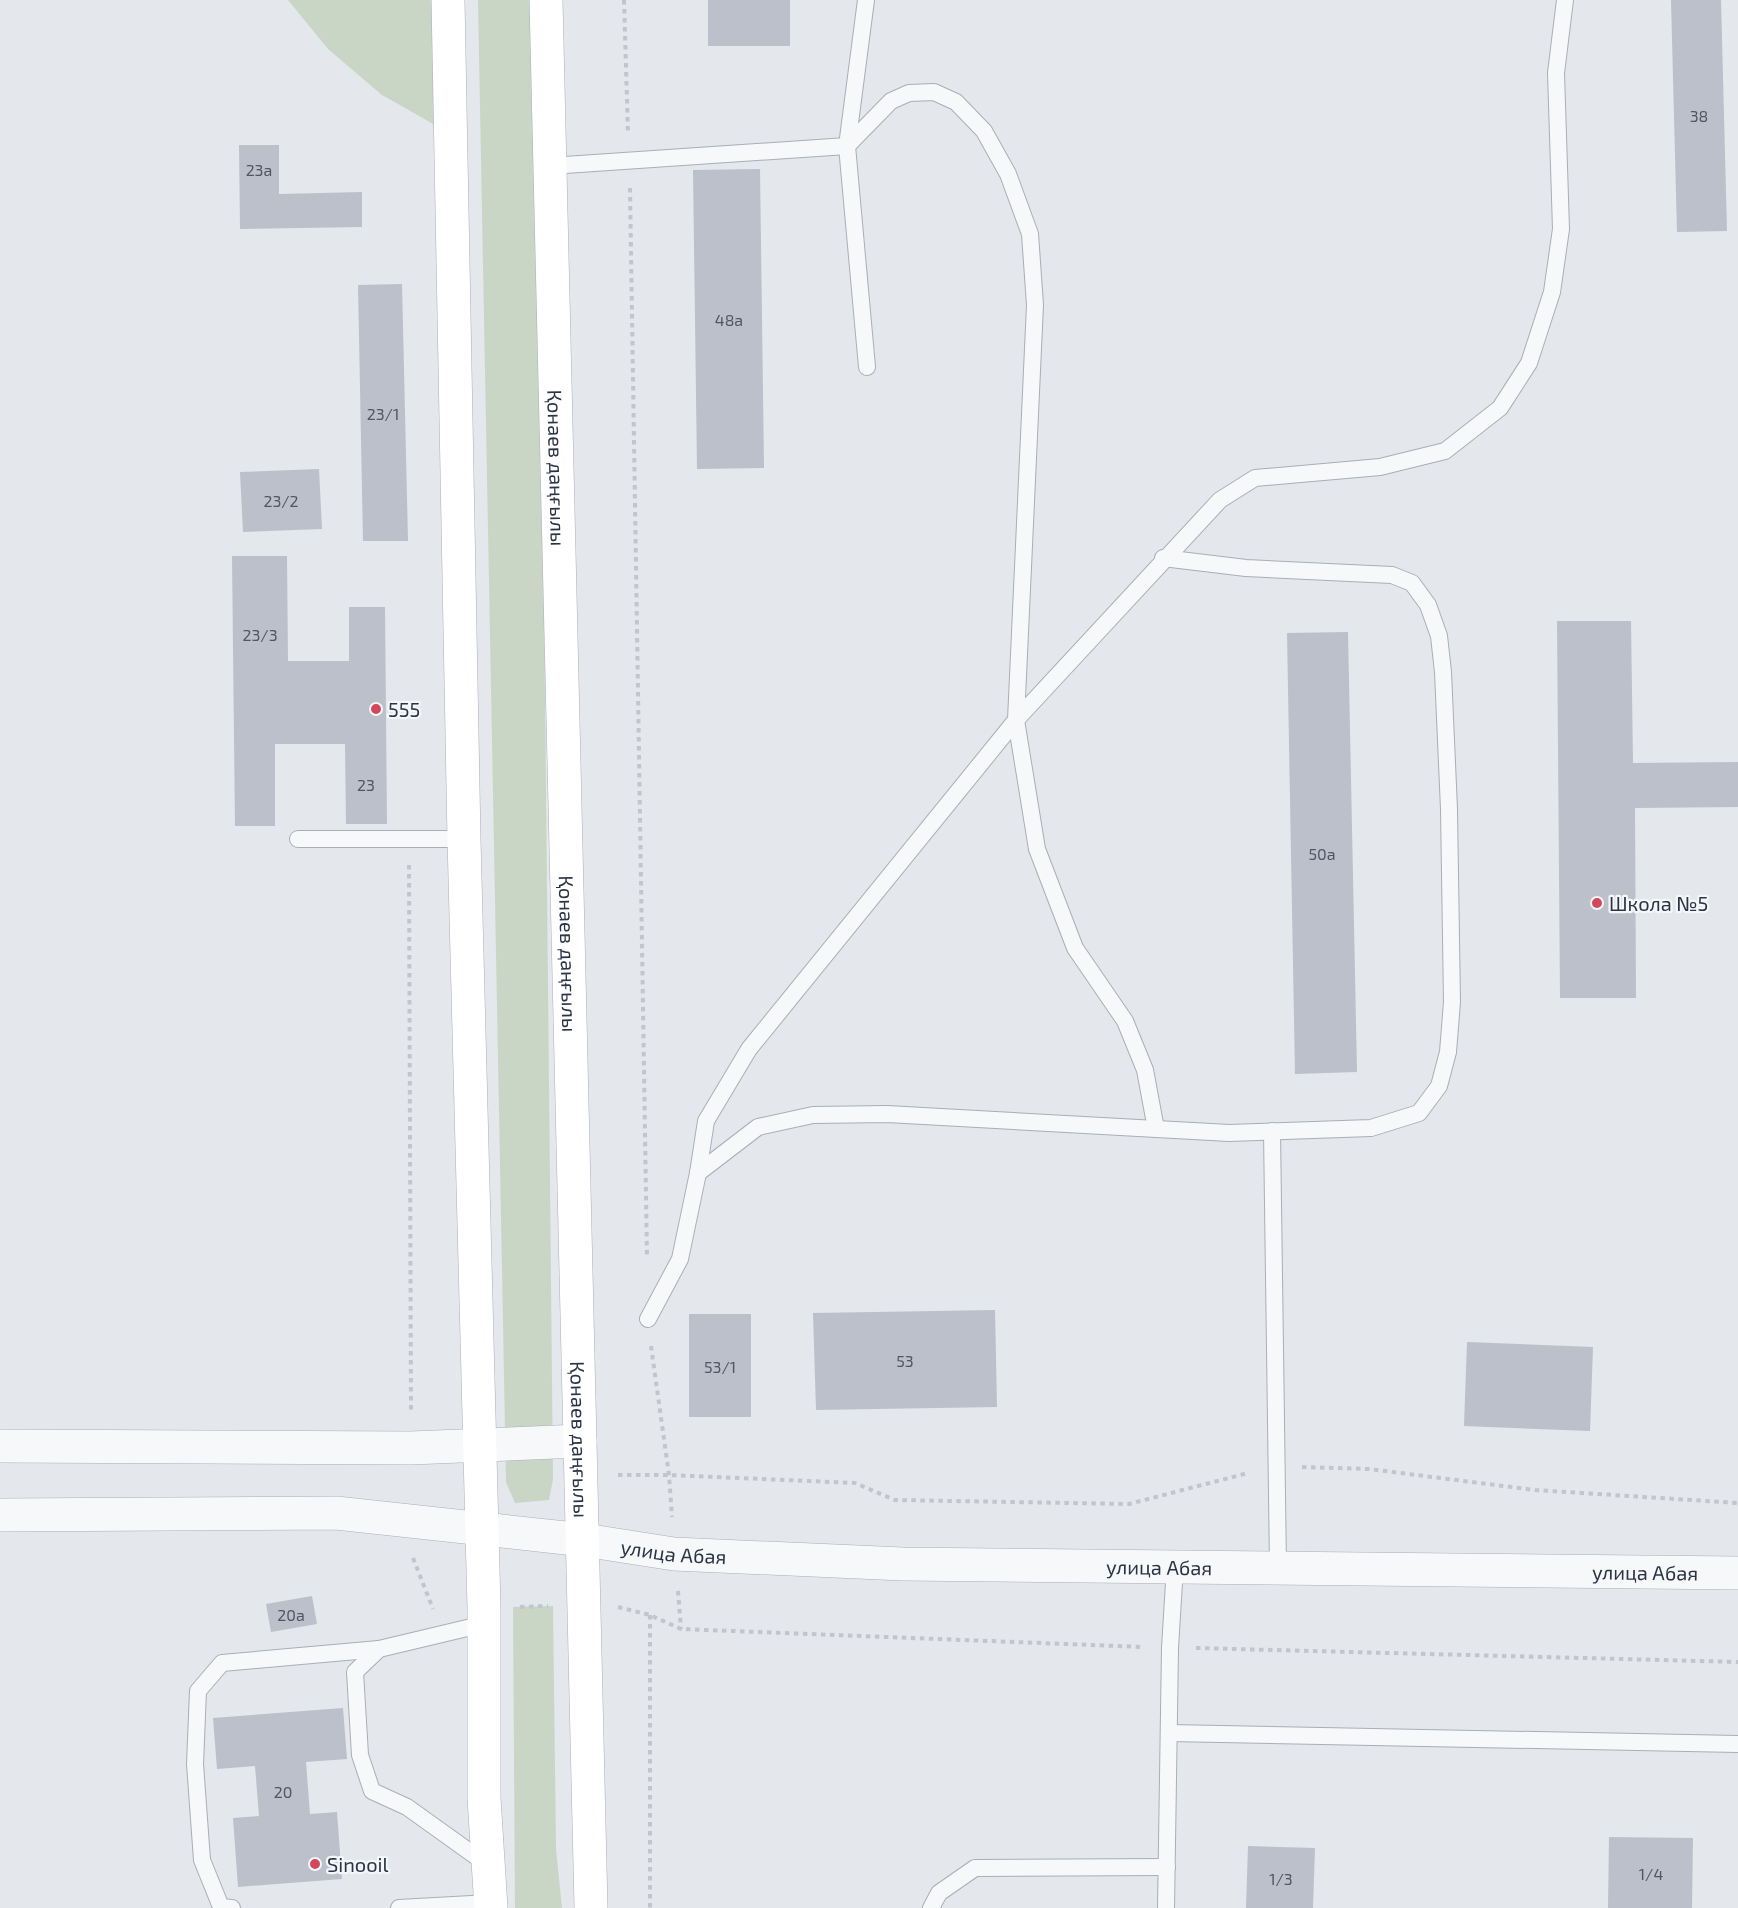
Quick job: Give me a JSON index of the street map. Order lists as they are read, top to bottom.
{
  "streets": {
    "main road": ["Қонаев даңғылы"],
    "street": ["улица Абая"]
  },
  "crossings": [
    ["Қонаев даңғылы", "улица Абая"]
  ],
  "places": ["555", "Школа №5", "Sinooil"],
  "house_numbers": [
    "38",
    "23а",
    "48а",
    "23/1",
    "23/2",
    "23/3",
    "23",
    "50а",
    "53",
    "53/1",
    "20а",
    "20",
    "1/4",
    "1/3"
  ]
}
